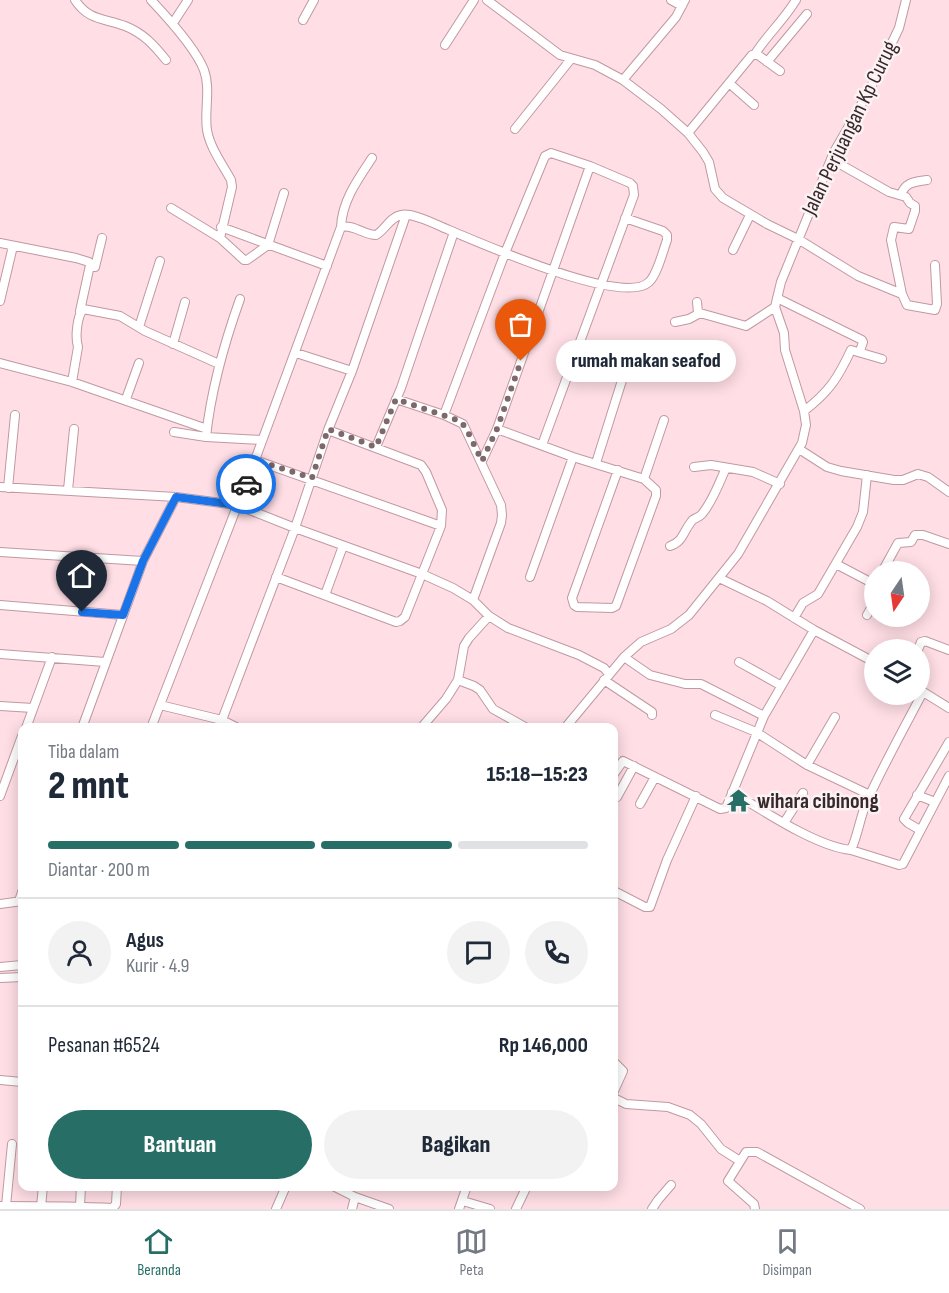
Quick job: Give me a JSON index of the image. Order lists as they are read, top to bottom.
{
  "streets": {
    "street": ["Jalan Perjuangan Kp Curug"]
  },
  "places": {
    "other": ["rumah makan seafod"],
    "temple": ["wihara cibinong"]
  },
  "north": "bottom",
  "page": {
    "bubble": "rumah makan seafod",
    "heading": ["2 mnt", "Tiba dalam", "15:18–15:23"],
    "panel": [
      "Agus",
      "Kurir · 4.9",
      "Pesanan #6524",
      "Rp 146,000"
    ],
    "bar": "Diantar · 200 m",
    "buttons": ["Bantuan", "Bagikan"],
    "tabs": ["Beranda", "Peta", "Disimpan"]
  }
}
